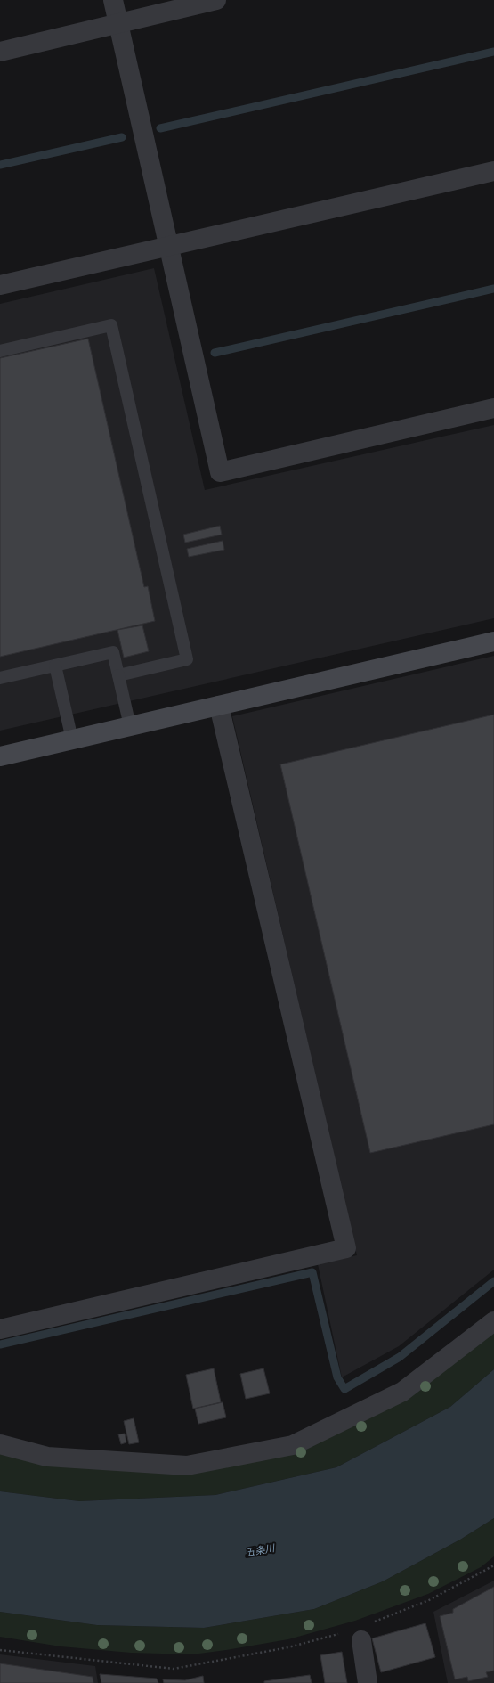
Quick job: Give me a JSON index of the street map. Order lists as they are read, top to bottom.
{
  "water": ["五条川"]
}
